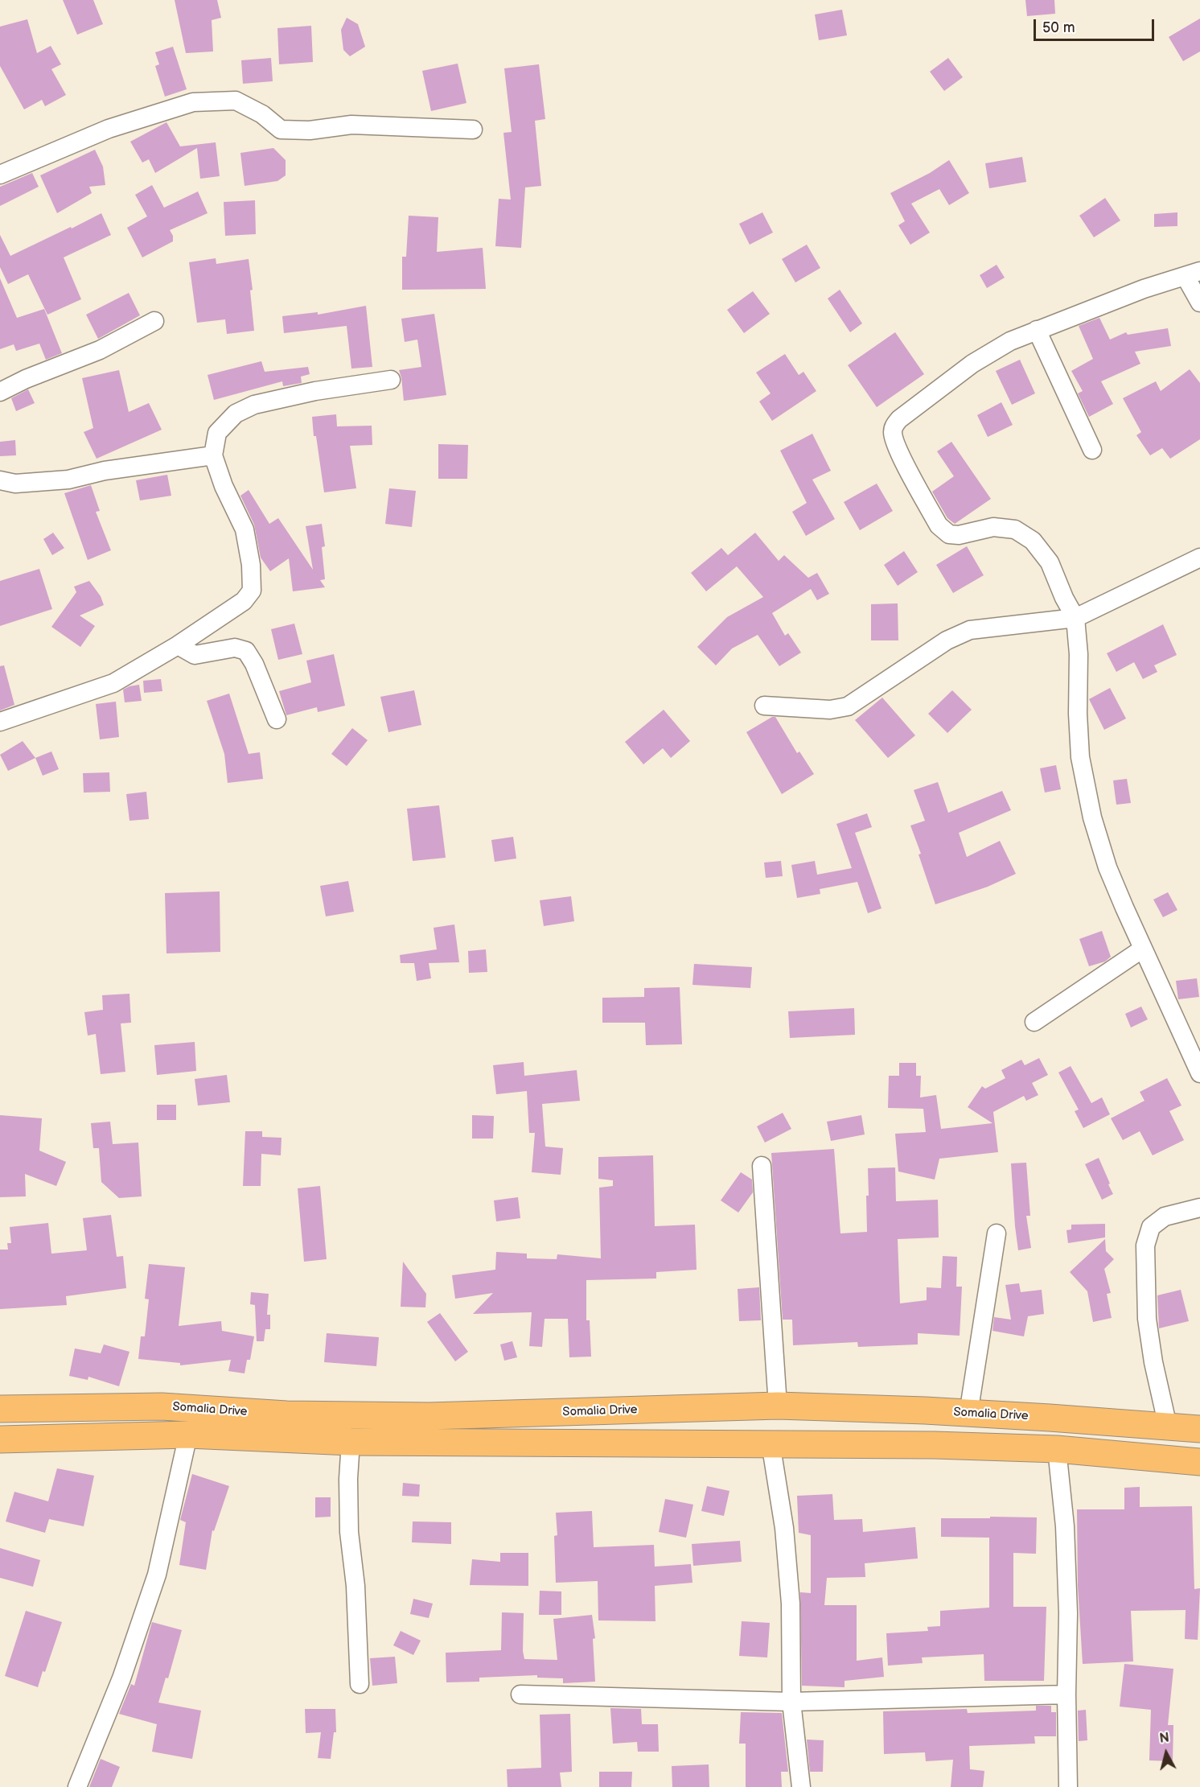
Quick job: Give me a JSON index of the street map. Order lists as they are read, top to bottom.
{
  "streets": {
    "main road": ["Somalia Drive"]
  },
  "scale_bar": "50 m",
  "north": "top"
}
